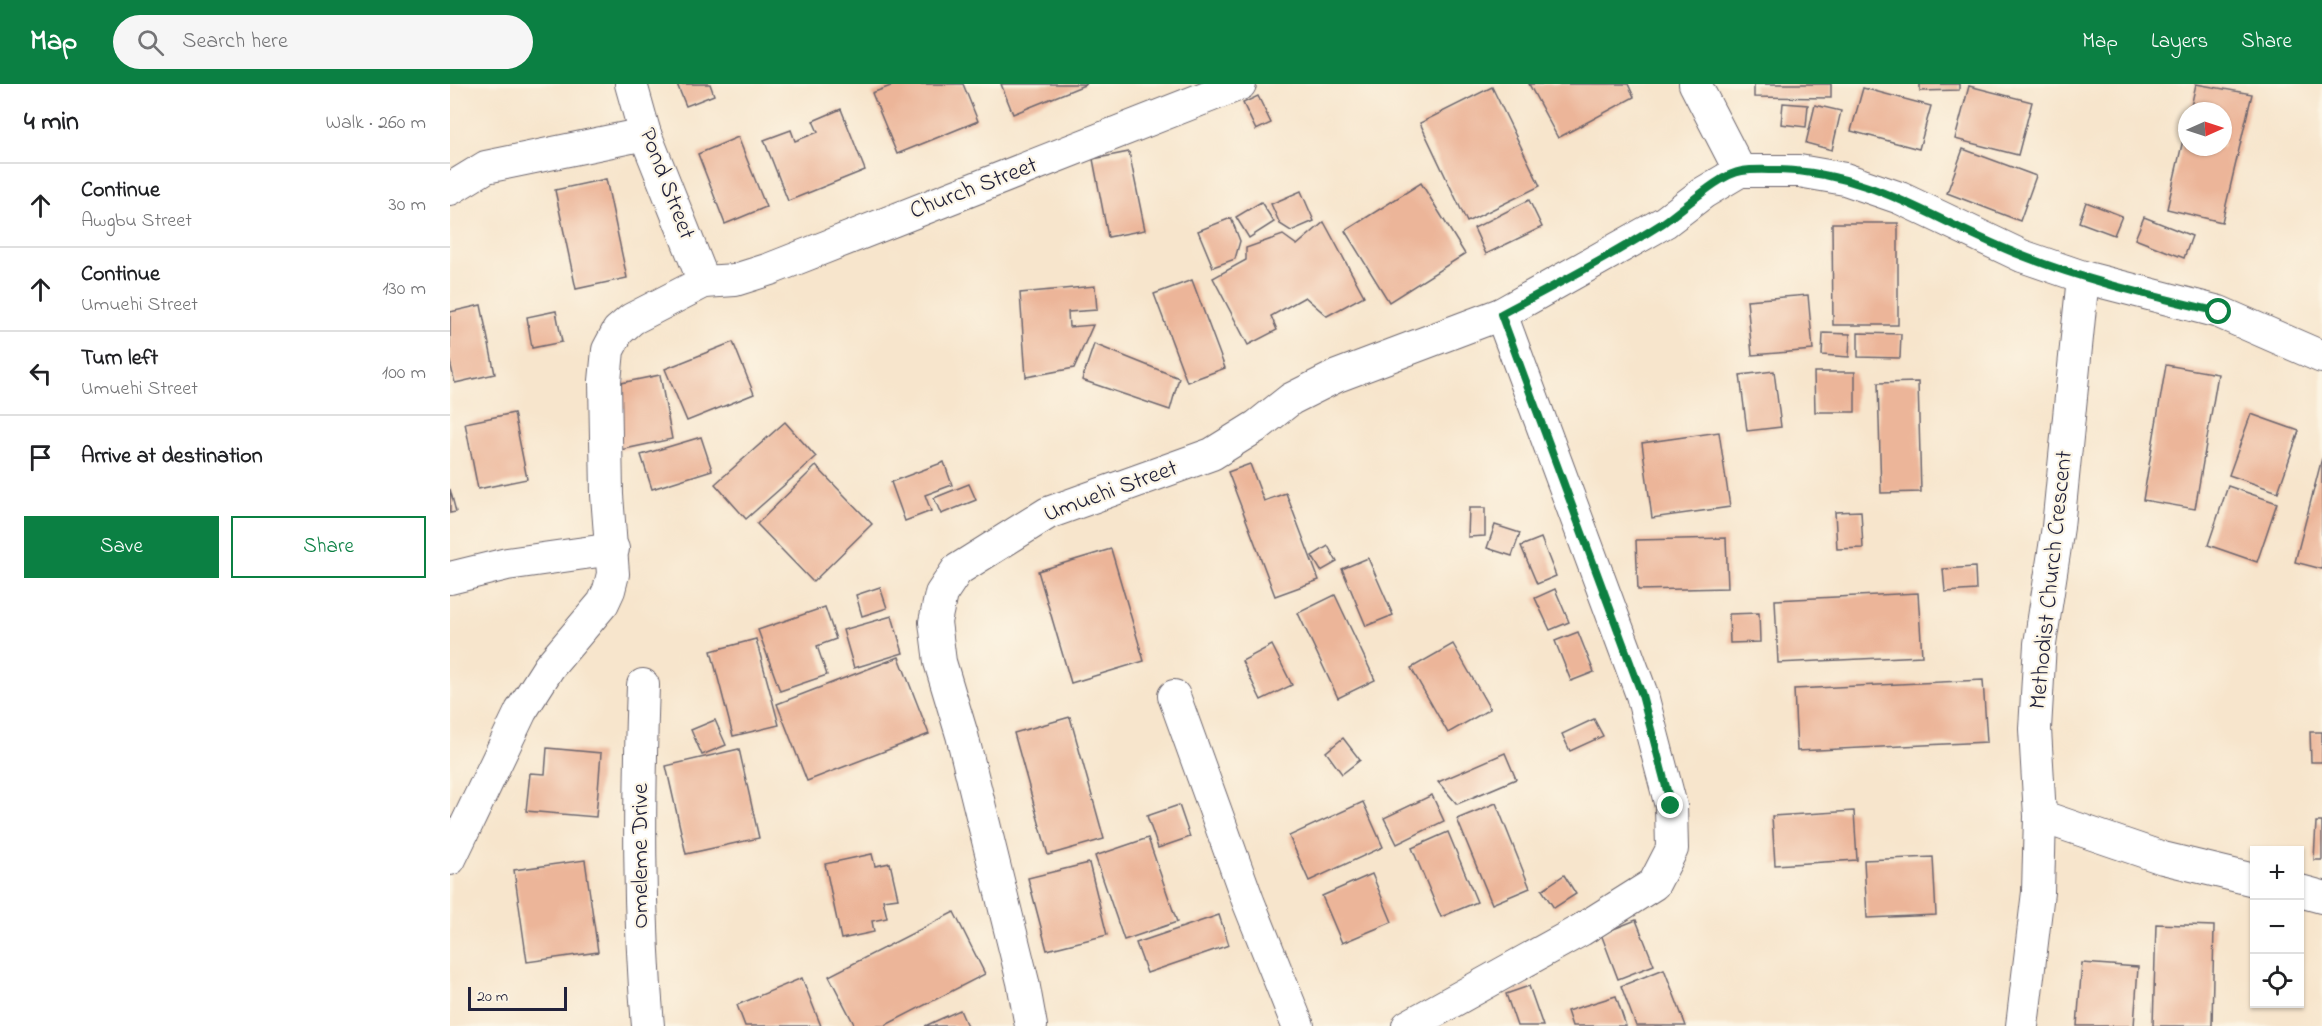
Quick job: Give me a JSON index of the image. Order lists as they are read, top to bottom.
{
  "streets": {
    "street": [
      "Pond Street",
      "Church Street",
      "Umuehi Street",
      "Methodist Church Crescent",
      "Omeleme Drive"
    ]
  },
  "crossings": [
    ["Pond Street", "Church Street"]
  ],
  "scale_bar": "20 m",
  "north": "right",
  "page": {
    "header": "Map",
    "search": "Search here",
    "nav": ["Map", "Layers", "Share"],
    "heading": ["4 min", "Walk · 260 m"],
    "list": [
      ["Continue", "Awgbu Street", "30 m"],
      ["Continue", "Umuehi Street", "130 m"],
      ["Turn left", "Umuehi Street", "100 m"],
      "Arrive at destination"
    ],
    "buttons": ["Save", "Share"],
    "map_buttons": ["+", "−"],
    "scale": "20 m"
  }
}
